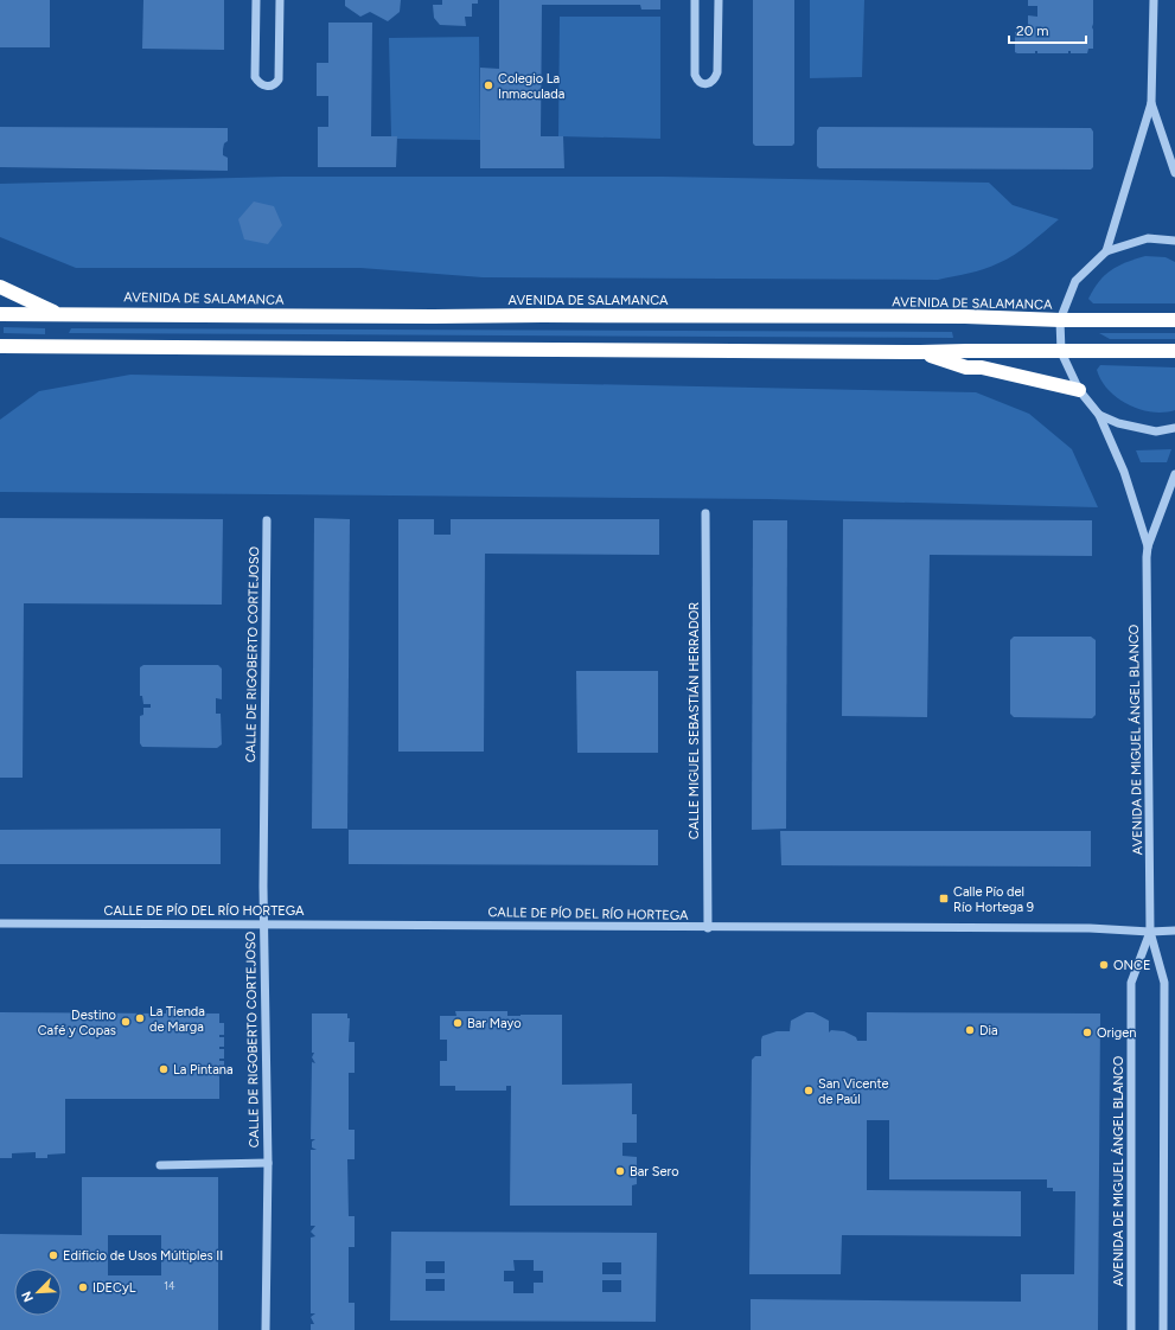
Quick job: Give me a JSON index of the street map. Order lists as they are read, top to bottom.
{
  "streets": {
    "highway": ["AVENIDA DE SALAMANCA"],
    "street": [
      "CALLE DE RIGOBERTO CORTEJOSO",
      "CALLE MIGUEL SEBASTIÁN HERRADOR",
      "AVENIDA DE MIGUEL ÁNGEL BLANCO",
      "CALLE DE PÍO DEL RÍO HORTEGA"
    ]
  },
  "crossings": [
    ["CALLE DE RIGOBERTO CORTEJOSO", "CALLE DE PÍO DEL RÍO HORTEGA"],
    ["CALLE MIGUEL SEBASTIÁN HERRADOR", "CALLE DE PÍO DEL RÍO HORTEGA"],
    ["AVENIDA DE MIGUEL ÁNGEL BLANCO", "CALLE DE PÍO DEL RÍO HORTEGA"]
  ],
  "places": {
    "other": [
      "Colegio La Inmaculada",
      "ONCE",
      "La Tienda de Marga",
      "Destino Café y Copas",
      "Bar Mayo",
      "Dia",
      "Origen",
      "La Pintana",
      "San Vicente de Paúl",
      "Bar Sero",
      "Edificio de Usos Múltiples II",
      "IDECyL"
    ],
    "transit": ["Calle Pío del Río Hortega 9"]
  },
  "house_numbers": ["14"],
  "scale_bar": "20 m",
  "north": "bottom left"
}
